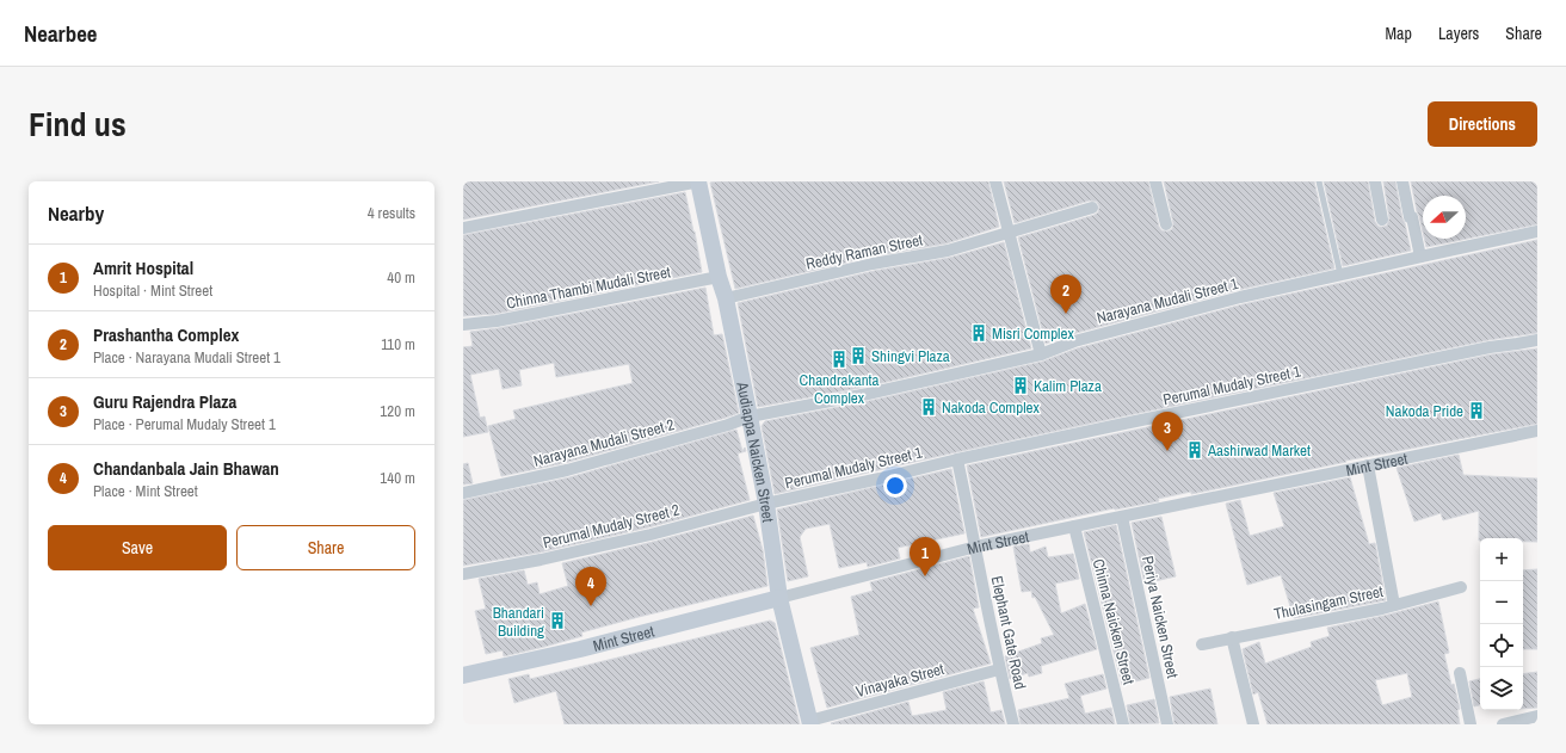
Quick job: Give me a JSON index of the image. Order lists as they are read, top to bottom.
{
  "streets": {
    "street": [
      "Reddy Raman Street",
      "Chinna Thambi Mudali Street",
      "Narayana Mudali Street 1",
      "Perumal Mudaly Street 1",
      "Narayana Mudali Street 2",
      "Audiappa Naicken Street",
      "Mint Street",
      "Perumal Mudaly Street 2",
      "Thulasingam Street",
      "Periya Naicken Street",
      "Chinna Naicken Street",
      "Elephant Gate Road",
      "Vinayaka Street"
    ]
  },
  "crossings": [
    ["Reddy Raman Street", "Audiappa Naicken Street"],
    ["Chinna Thambi Mudali Street", "Audiappa Naicken Street"],
    ["Narayana Mudali Street 1", "Narayana Mudali Street 2"],
    ["Narayana Mudali Street 1", "Audiappa Naicken Street"],
    ["Perumal Mudaly Street 1", "Audiappa Naicken Street"],
    ["Perumal Mudaly Street 1", "Perumal Mudaly Street 2"],
    ["Perumal Mudaly Street 1", "Elephant Gate Road"],
    ["Narayana Mudali Street 2", "Audiappa Naicken Street"],
    ["Audiappa Naicken Street", "Mint Street"],
    ["Audiappa Naicken Street", "Perumal Mudaly Street 2"],
    ["Audiappa Naicken Street", "Vinayaka Street"],
    ["Mint Street", "Periya Naicken Street"],
    ["Mint Street", "Chinna Naicken Street"],
    ["Mint Street", "Elephant Gate Road"],
    ["Elephant Gate Road", "Vinayaka Street"]
  ],
  "places": {
    "building": [
      "Misri Complex",
      "Shingvi Plaza",
      "Chandrakanta Complex",
      "Kalim Plaza",
      "Nakoda Complex",
      "Nakoda Pride",
      "Aashirwad Market",
      "Bhandari Building"
    ]
  },
  "north": "left",
  "page": {
    "header": "Nearbee",
    "nav": ["Map", "Layers", "Share"],
    "title": "Find us",
    "buttons": [
      "Directions",
      ["Save", "Share"]
    ],
    "heading": ["Nearby", "4 results"],
    "list": [
      {
        "mark": "1",
        "name": "Amrit Hospital",
        "note": "Hospital · Mint Street",
        "value": "40 m"
      },
      {
        "mark": "2",
        "name": "Prashantha Complex",
        "note": "Place · Narayana Mudali Street 1",
        "value": "110 m"
      },
      {
        "mark": "3",
        "name": "Guru Rajendra Plaza",
        "note": "Place · Perumal Mudaly Street 1",
        "value": "120 m"
      },
      {
        "mark": "4",
        "name": "Chandanbala Jain Bhawan",
        "note": "Place · Mint Street",
        "value": "140 m"
      }
    ],
    "pins": [
      "2",
      "3",
      "1",
      "4"
    ],
    "map_buttons": ["+", "−"]
  }
}
